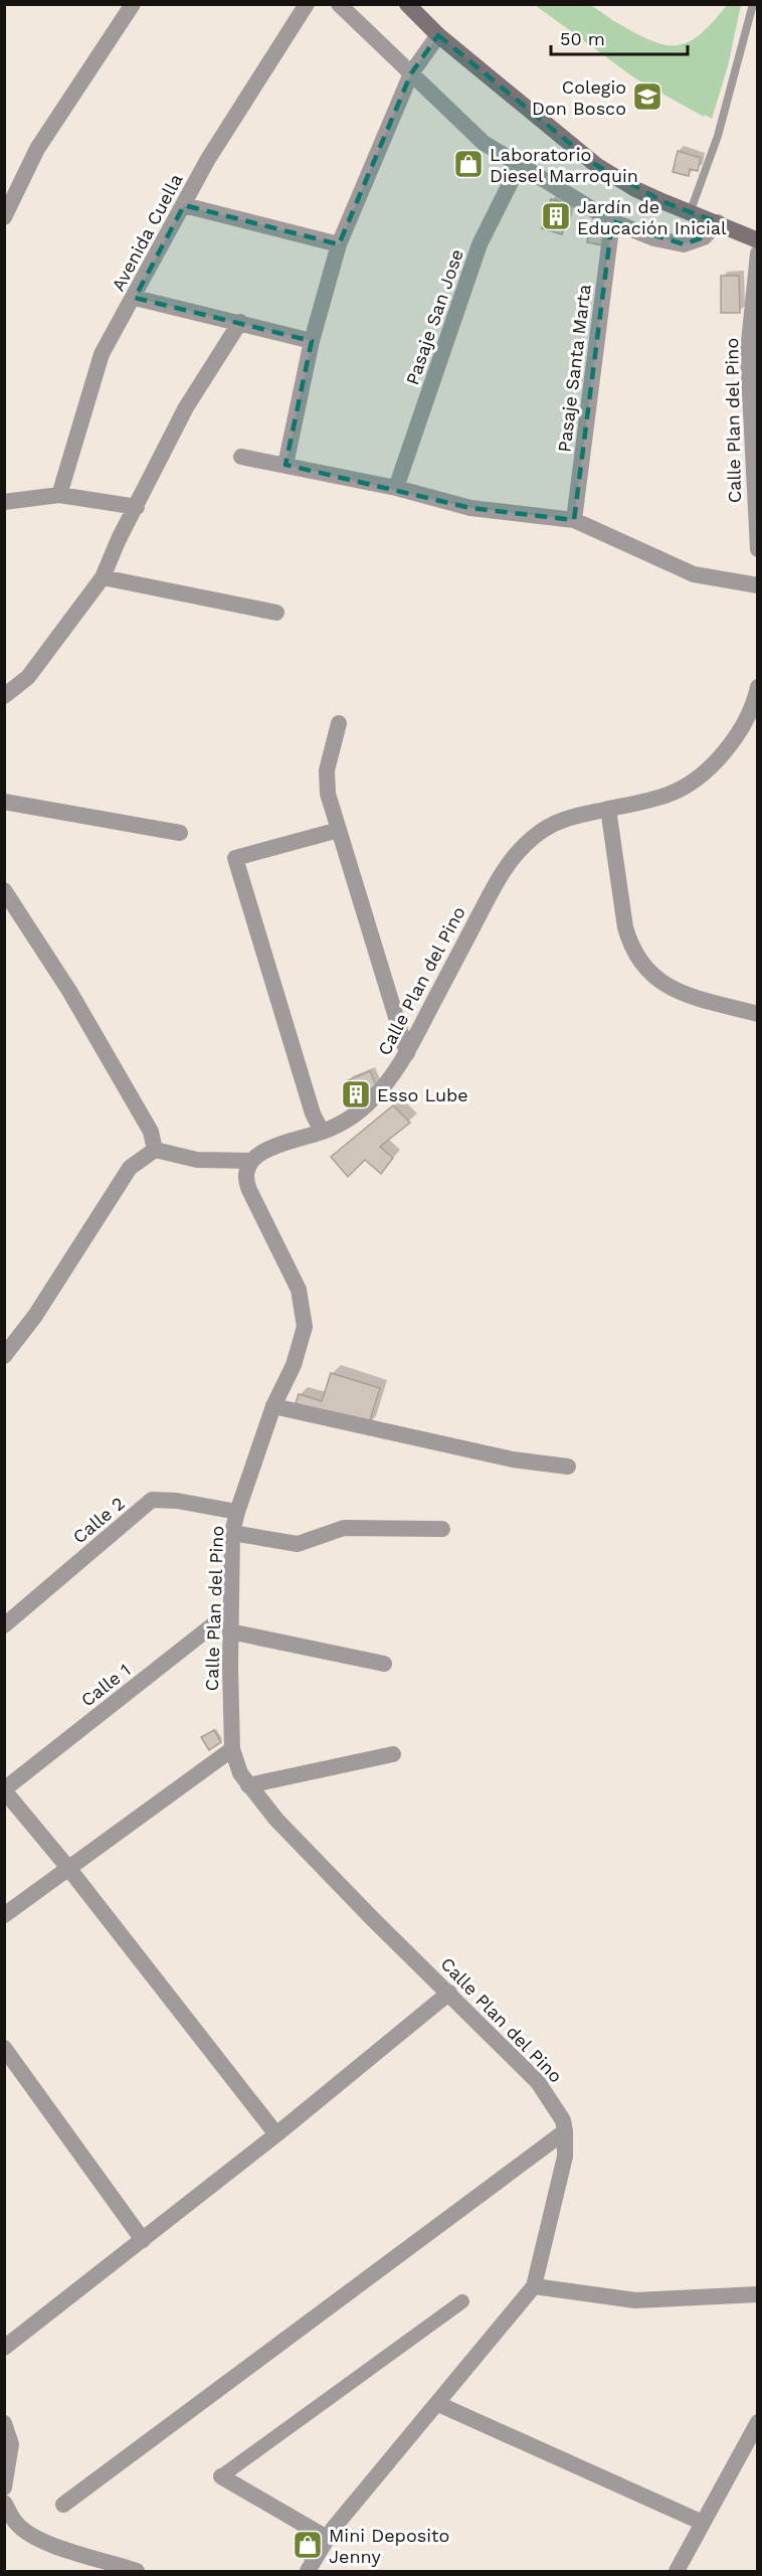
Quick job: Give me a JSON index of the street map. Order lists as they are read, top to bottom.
{
  "streets": {
    "street": [
      "Avenida Cuella",
      "Pasaje San Jose",
      "Pasaje Santa Marta",
      "Calle Plan del Pino",
      "Calle 2",
      "Calle 1"
    ]
  },
  "crossings": [
    ["Calle Plan del Pino", "Calle 2"],
    ["Calle Plan del Pino", "Calle 1"]
  ],
  "places": {
    "school or university": ["Colegio Don Bosco"],
    "shop": ["Laboratorio Diesel Marroquin", "Mini Deposito Jenny"],
    "building": ["Jardín de Educación Inicial", "Esso Lube"]
  },
  "scale_bar": "50 m"
}
